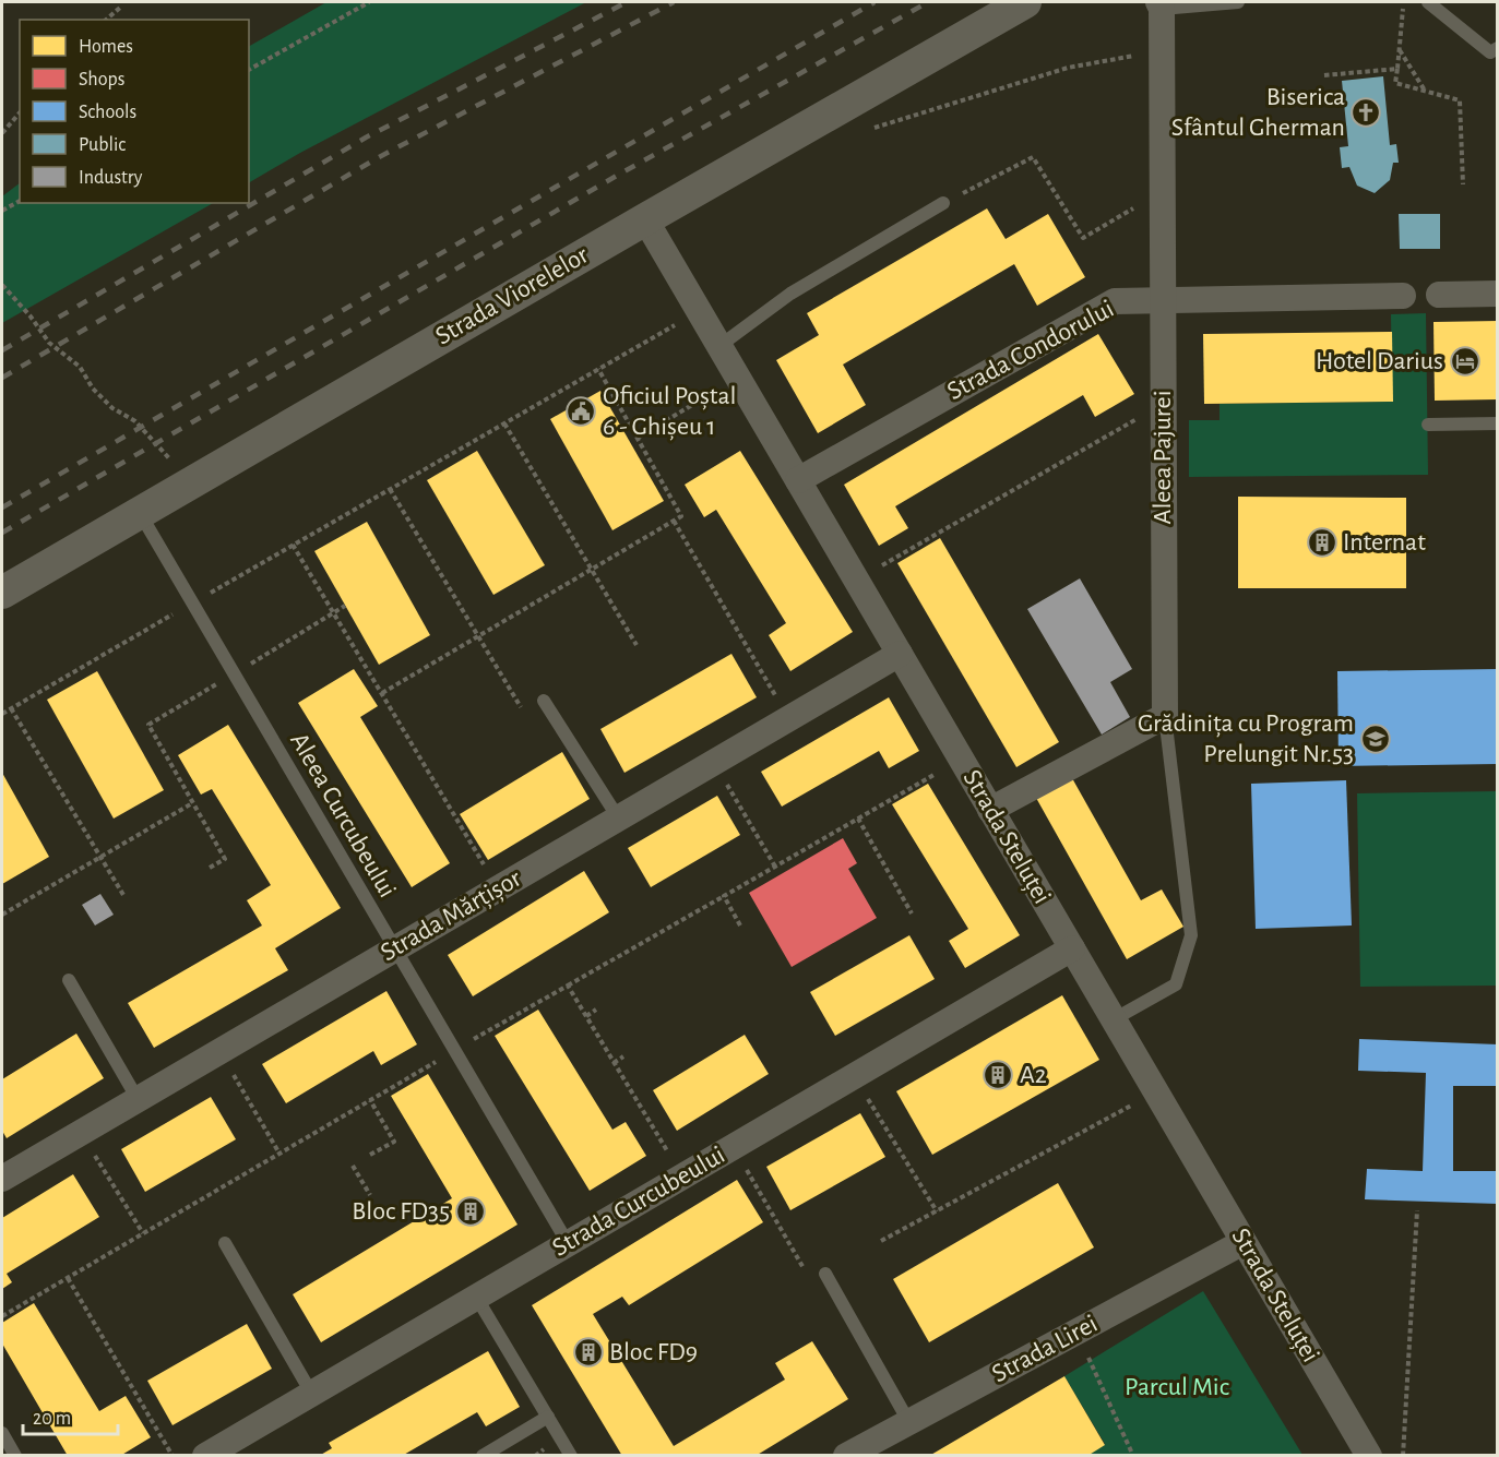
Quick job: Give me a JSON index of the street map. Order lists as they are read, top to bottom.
{
  "streets": {
    "street": [
      "Strada Viorelelor",
      "Strada Condorului",
      "Aleea Pajurei",
      "Strada Steluței",
      "Strada Mărțișor",
      "Strada Curcubeului",
      "Strada Lirei"
    ],
    "lane": ["Aleea Curcubeului"]
  },
  "crossings": [
    ["Strada Viorelelor", "Aleea Curcubeului"],
    ["Strada Viorelelor", "Strada Steluței"],
    ["Strada Condorului", "Aleea Pajurei"],
    ["Strada Condorului", "Strada Steluței"],
    ["Aleea Curcubeului", "Strada Mărțișor"],
    ["Aleea Curcubeului", "Strada Curcubeului"],
    ["Strada Steluței", "Strada Mărțișor"],
    ["Strada Steluței", "Strada Curcubeului"],
    ["Strada Steluței", "Strada Lirei"]
  ],
  "parks": ["Parcul Mic"],
  "places": {
    "church": ["Biserica Sfântul Gherman"],
    "hotel": ["Hotel Darius"],
    "public building": ["Oficiul Poștal 6 - Ghișeu 1"],
    "building": [
      "Internat",
      "A2",
      "Bloc FD35",
      "Bloc FD9"
    ],
    "school or university": ["Grădinița cu Program Prelungit Nr.53"]
  },
  "legend": [
    "Homes",
    "Shops",
    "Schools",
    "Public",
    "Industry"
  ],
  "scale_bar": "20 m"
}
